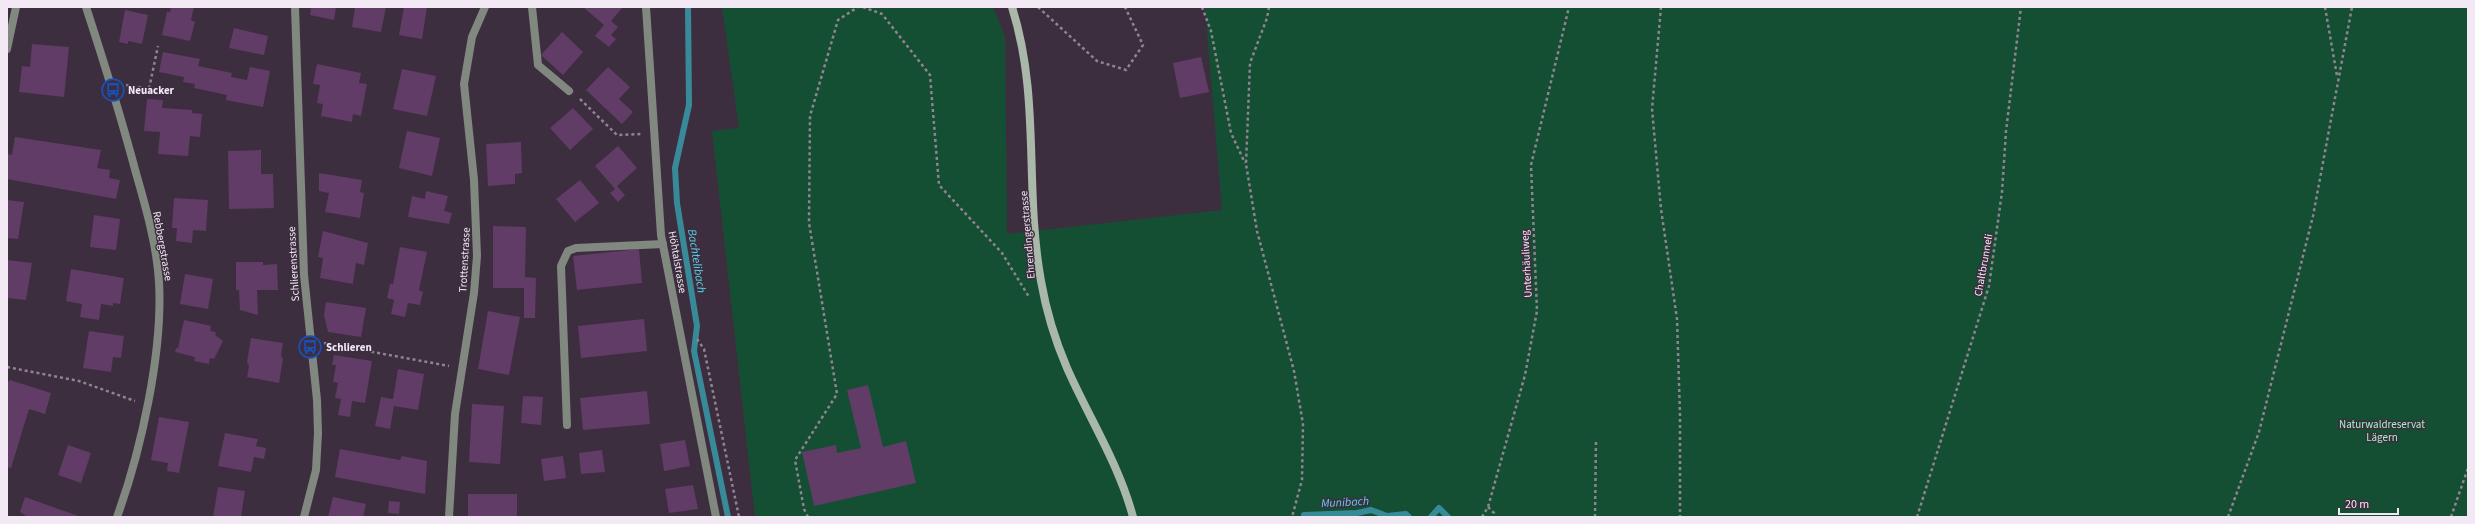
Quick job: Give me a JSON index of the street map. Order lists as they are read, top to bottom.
{
  "streets": {
    "main road": ["Ehrendingerstrasse"],
    "street": [
      "Rebbergstrasse",
      "Trottenstrasse",
      "Höhtalstrasse",
      "Schlierenstrasse"
    ],
    "path": ["Unterhäuliweg", "Chaltbrunneli"]
  },
  "water": ["Bachtelibach", "Munibach"],
  "parks": ["Naturwaldreservat Lägern"],
  "places": {
    "bus stop": ["Neuacker", "Schlieren"]
  },
  "scale_bar": "20 m"
}
